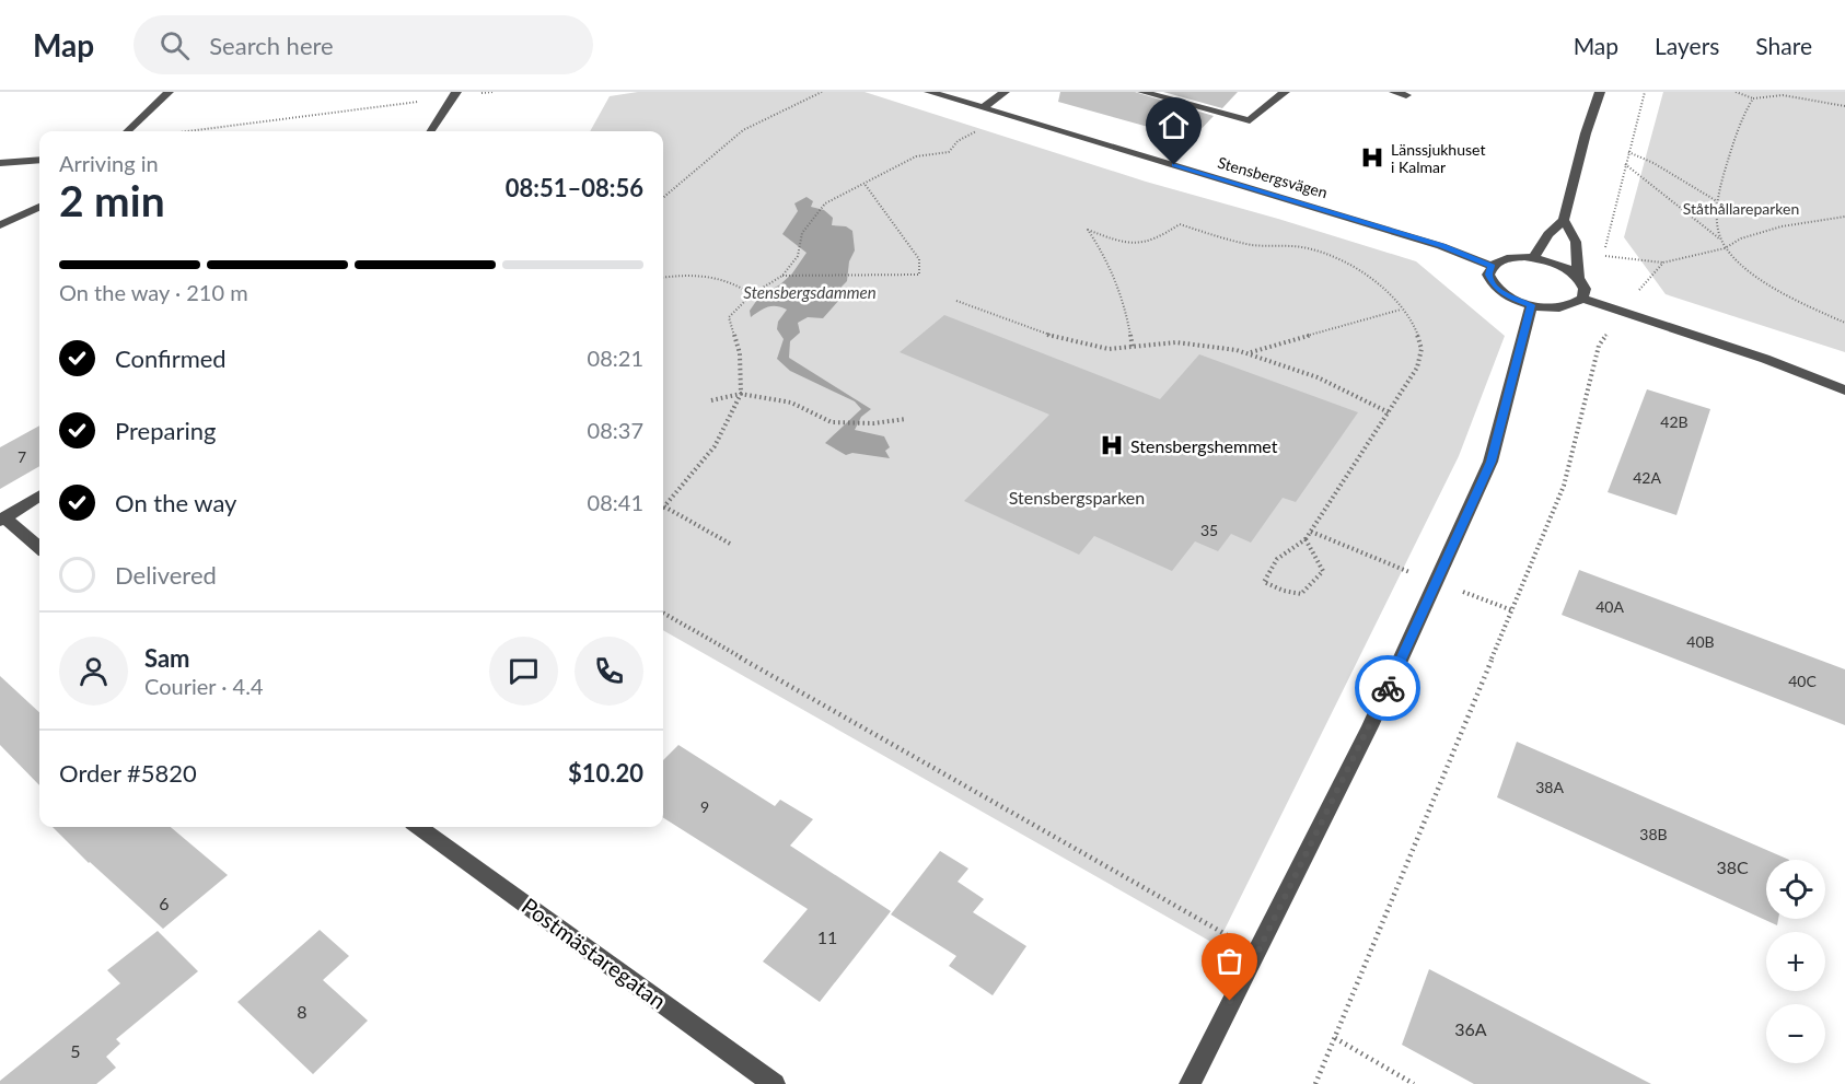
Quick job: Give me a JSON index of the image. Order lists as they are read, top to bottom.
{
  "streets": {
    "street": ["Stensbergsvägen", "Postmästaregatan"]
  },
  "water": ["Stensbergsdammen"],
  "parks": ["Ståthållareparken", "Stensbergsparken"],
  "places": {
    "hospital": ["Länssjukhuset i Kalmar", "Stensbergshemmet"]
  },
  "house_numbers": [
    "42B",
    "7",
    "42A",
    "35",
    "40A",
    "40B",
    "40C",
    "38A",
    "9",
    "38B",
    "38C",
    "6",
    "11",
    "8",
    "36A",
    "5"
  ],
  "page": {
    "header": "Map",
    "search": "Search here",
    "nav": ["Map", "Layers", "Share"],
    "heading": ["2 min", "Arriving in", "08:51–08:56"],
    "panel": [
      "Sam",
      "Courier · 4.4",
      "Order #5820",
      "$10.20"
    ],
    "bar": "On the way · 210 m",
    "list": [
      ["Confirmed", "08:21"],
      ["Preparing", "08:37"],
      ["On the way", "08:41"],
      "Delivered"
    ],
    "map_buttons": ["+", "−"]
  }
}
